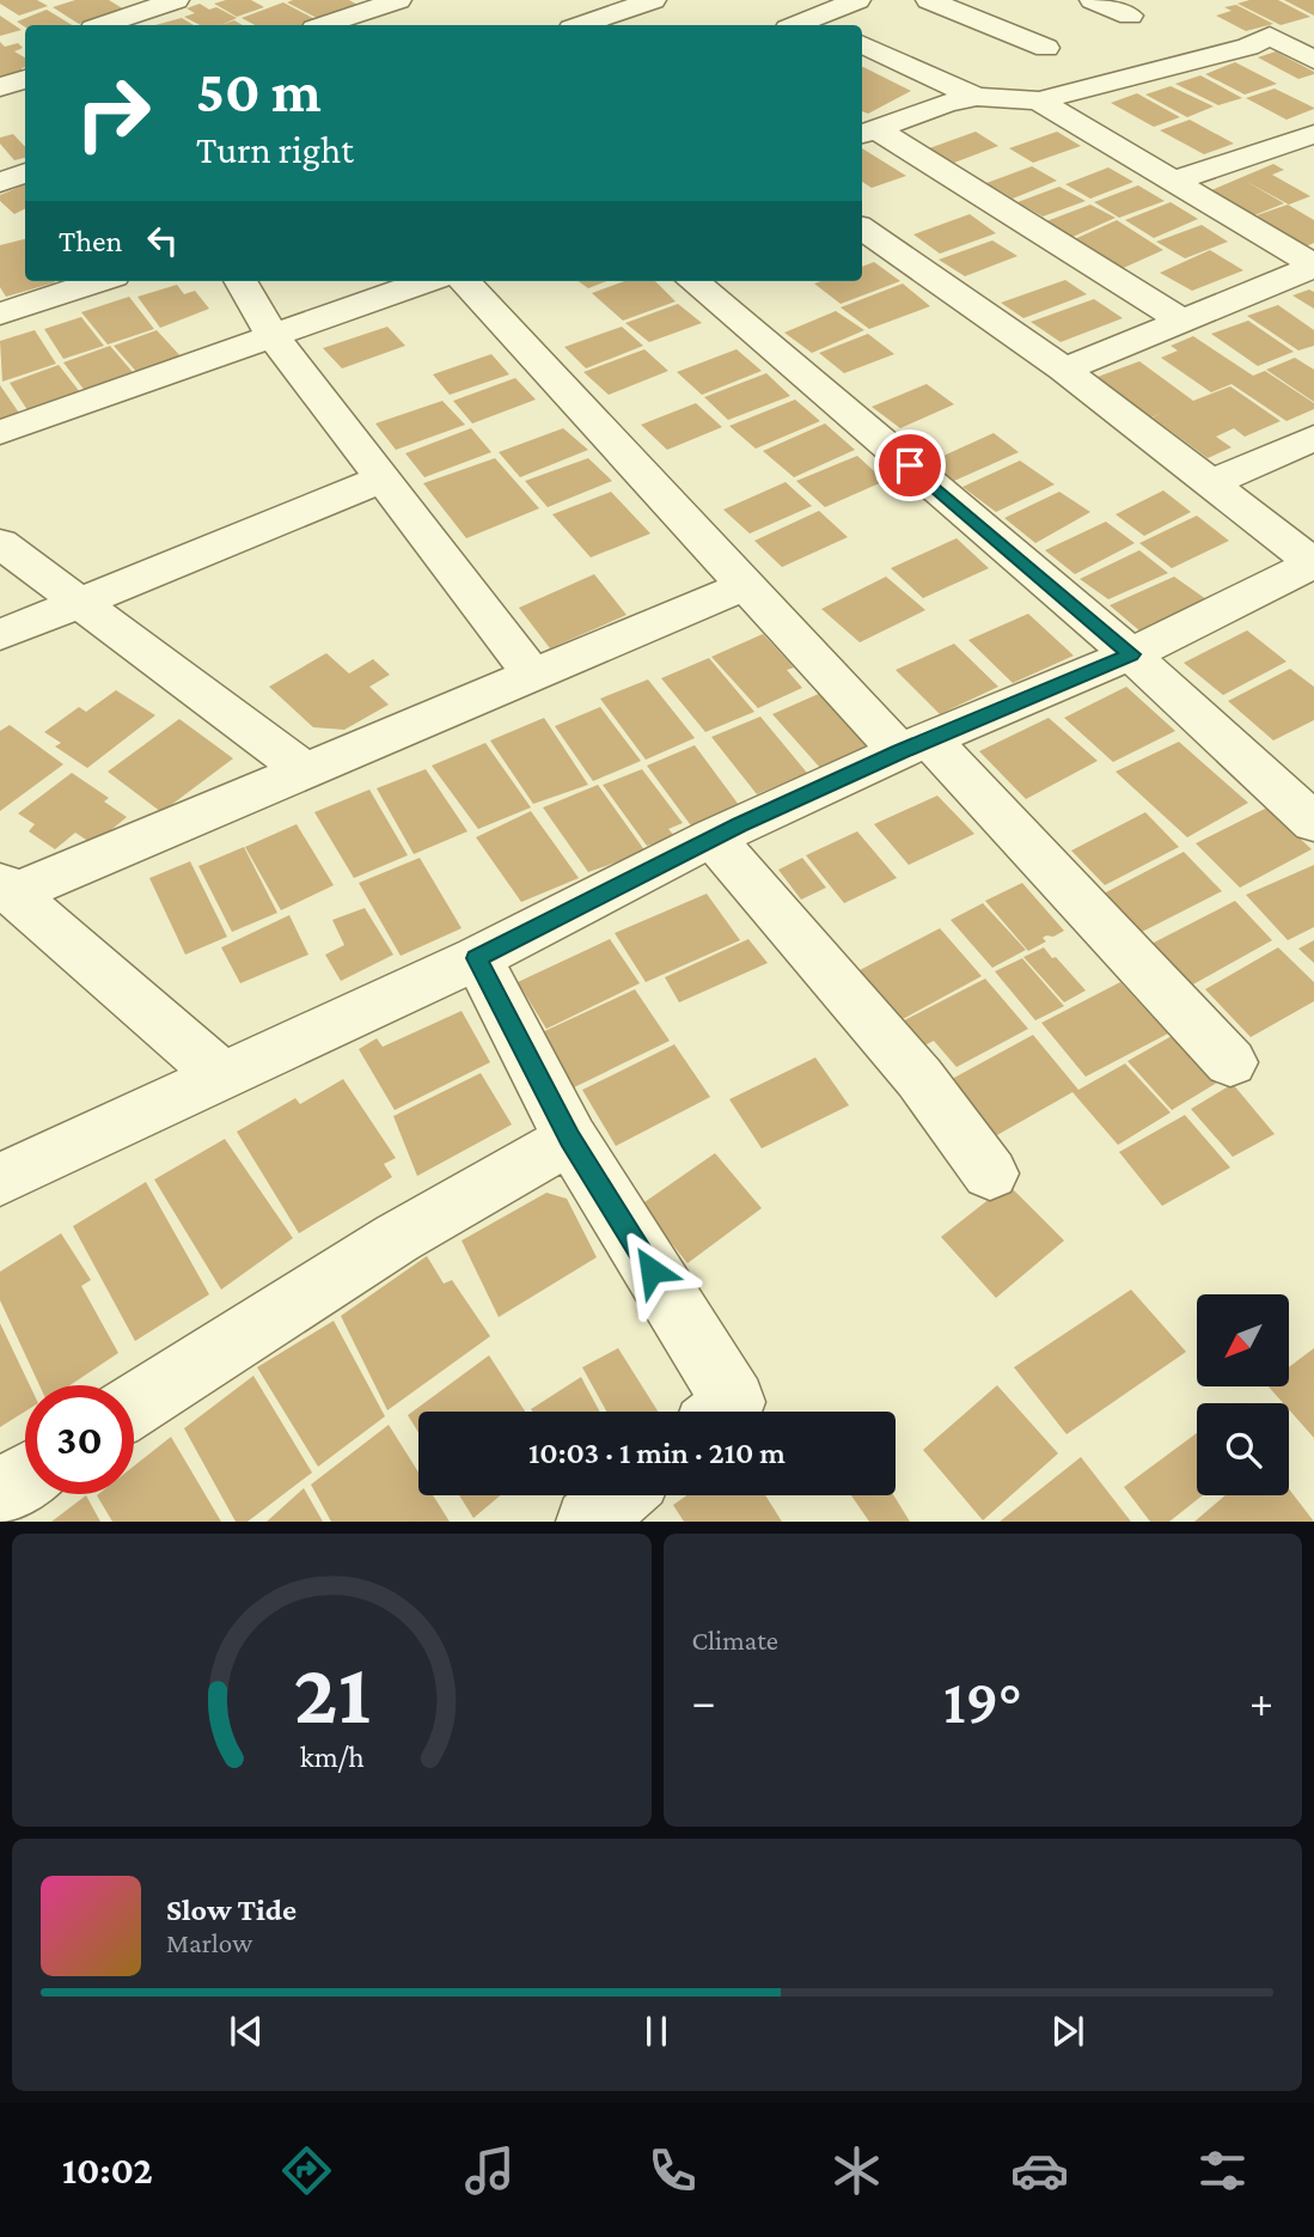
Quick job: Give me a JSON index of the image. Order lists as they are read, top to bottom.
{
  "north": "bottom left",
  "page": {
    "turn": ["50 m", "Turn right"],
    "then": "Then",
    "limit": "30",
    "trip": "10:03 · 1 min · 210 m",
    "tile": "Climate",
    "heat": ["−", "19°", "+"],
    "song": ["Slow Tide", "Marlow"],
    "tabs": "10:02",
    "gauge": ["21", "km/h"]
  }
}
